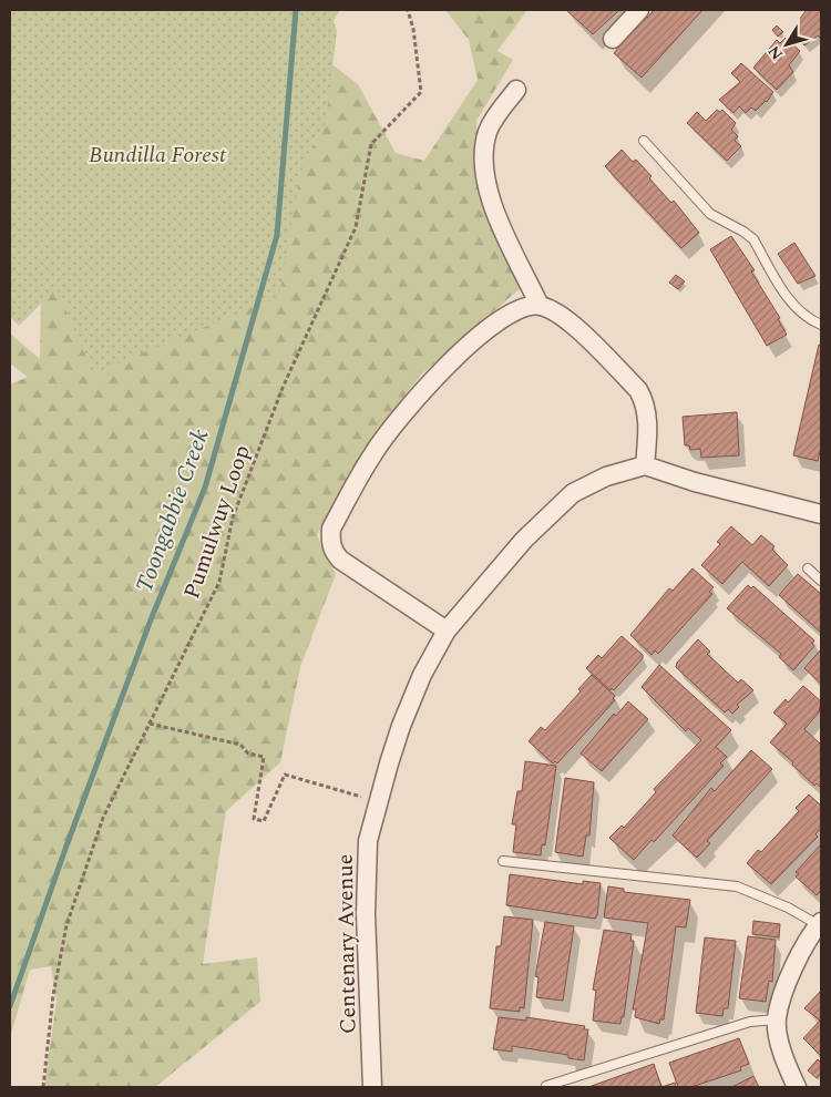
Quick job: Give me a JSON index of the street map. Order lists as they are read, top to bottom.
{
  "streets": {
    "street": ["Centenary Avenue"],
    "path": ["Pumulwuy Loop"]
  },
  "water": ["Toongabbie Creek"],
  "parks": ["Bundilla Forest"],
  "north": "bottom left"
}
